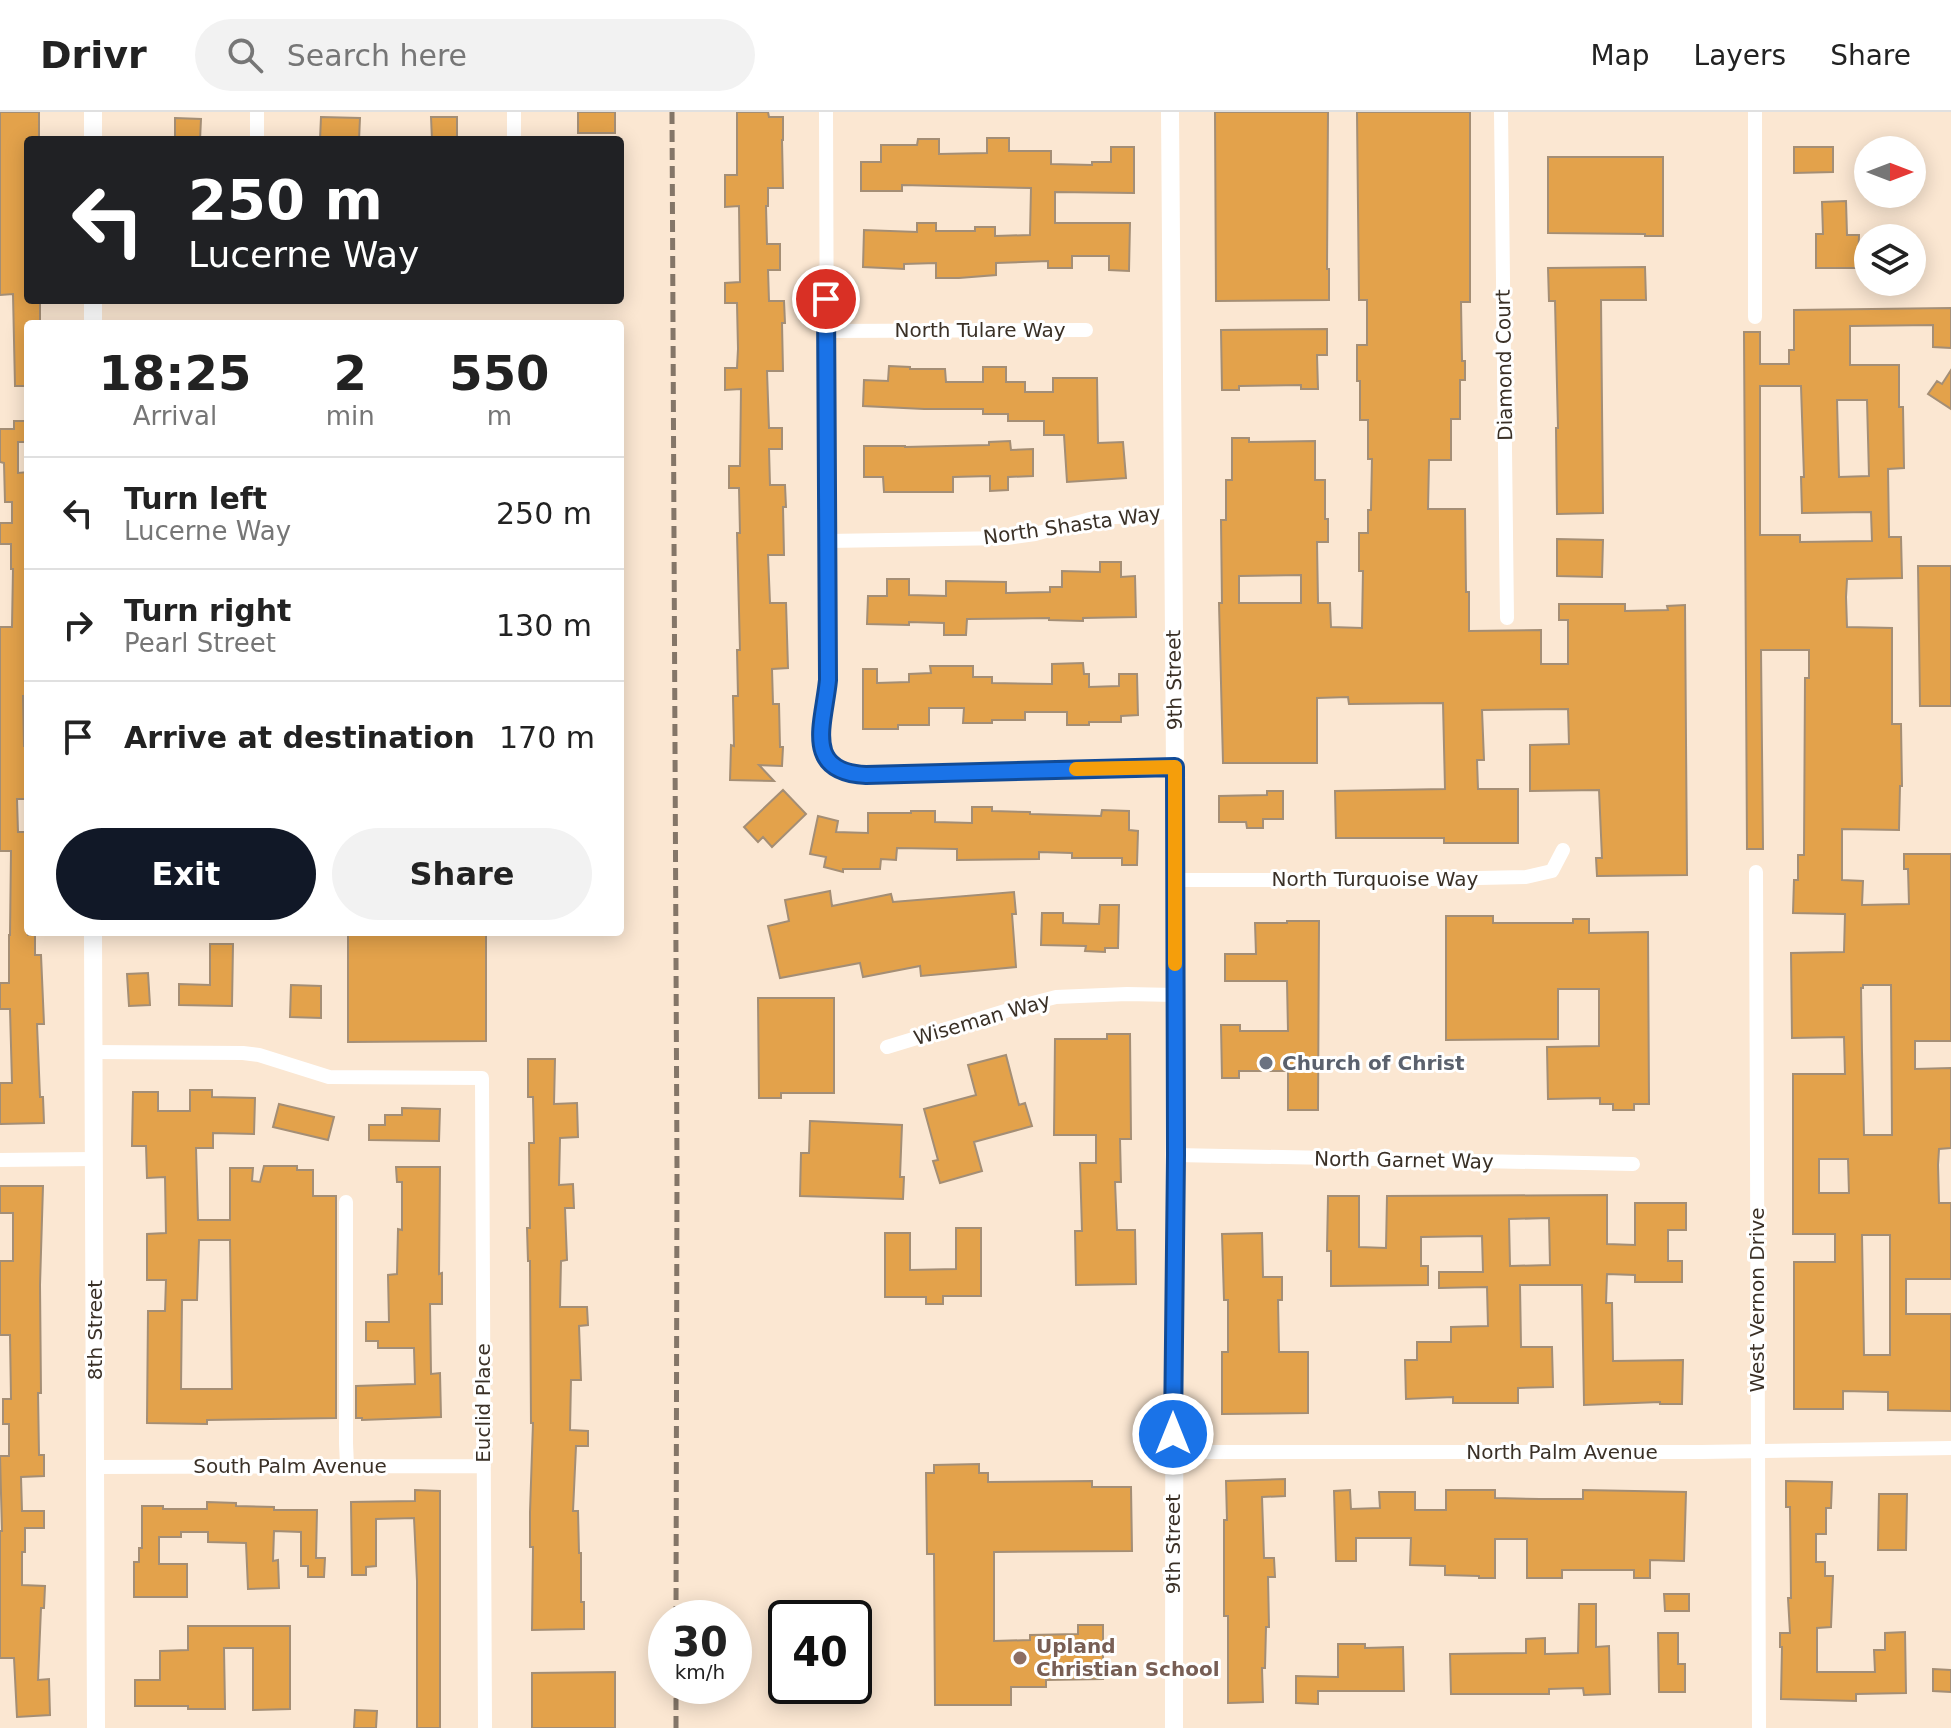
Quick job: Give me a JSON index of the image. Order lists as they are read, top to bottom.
{
  "streets": {
    "street": [
      "North Tulare Way",
      "Diamond Court",
      "North Shasta Way",
      "9th Street",
      "North Turquoise Way",
      "Wiseman Way",
      "North Garnet Way",
      "West Vernon Drive",
      "8th Street",
      "Euclid Place",
      "North Palm Avenue",
      "South Palm Avenue"
    ]
  },
  "crossings": [
    ["North Shasta Way", "9th Street"],
    ["9th Street", "North Turquoise Way"],
    ["9th Street", "Wiseman Way"],
    ["9th Street", "North Garnet Way"],
    ["9th Street", "North Palm Avenue"],
    ["West Vernon Drive", "North Palm Avenue"],
    ["8th Street", "Euclid Place"],
    ["8th Street", "South Palm Avenue"],
    ["Euclid Place", "South Palm Avenue"]
  ],
  "places": ["Church of Christ", "Upland Christian School"],
  "north": "right",
  "page": {
    "header": "Drivr",
    "search": "Search here",
    "nav": ["Map", "Layers", "Share"],
    "turn": ["250 m", "Lucerne Way"],
    "eta": [
      "18:25",
      "Arrival",
      "2",
      "min",
      "550",
      "m"
    ],
    "list": [
      {
        "name": "Turn left",
        "note": "Lucerne Way",
        "value": "250 m"
      },
      {
        "name": "Turn right",
        "note": "Pearl Street",
        "value": "130 m"
      },
      {
        "name": "Arrive at destination",
        "value": "170 m"
      }
    ],
    "buttons": ["Exit", "Share"],
    "speed": "30 km/h",
    "limit": "40"
  }
}
